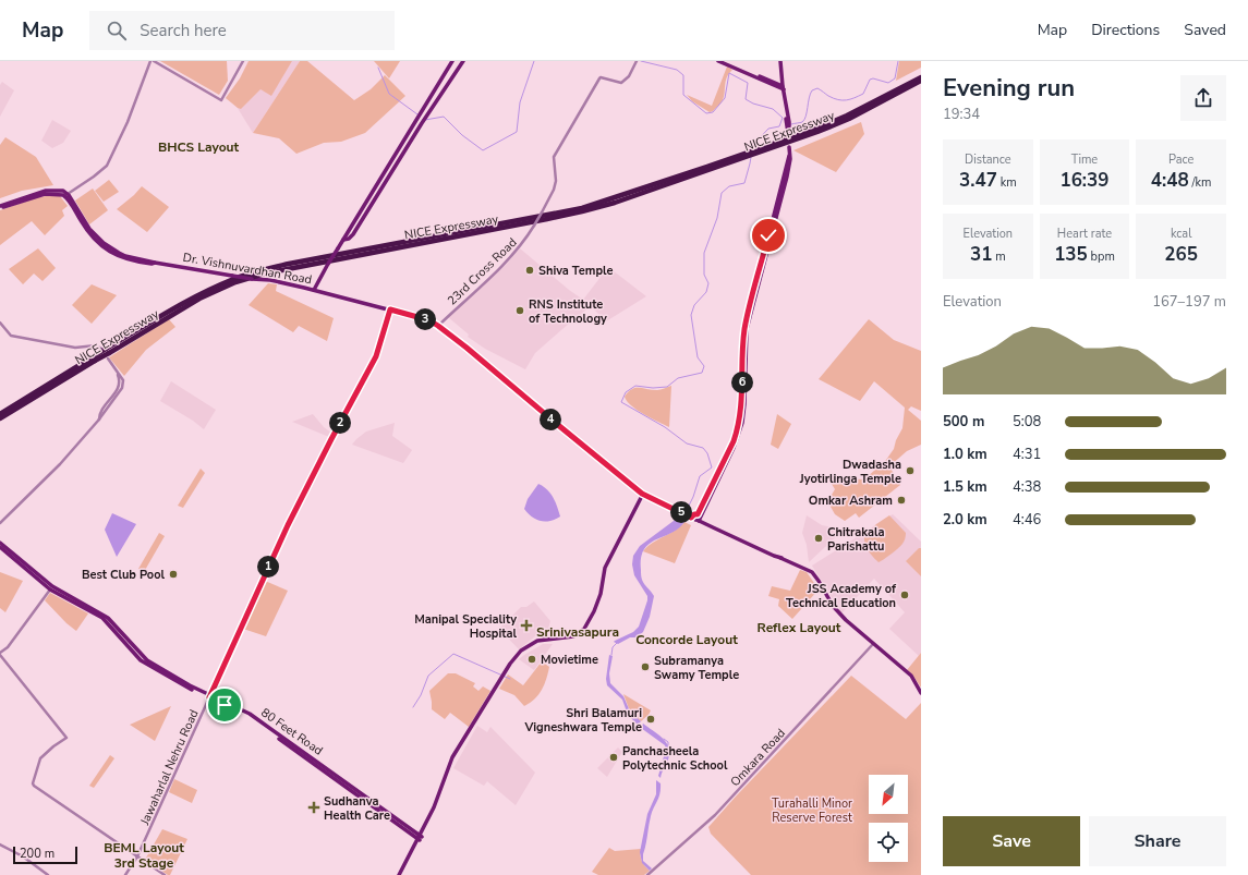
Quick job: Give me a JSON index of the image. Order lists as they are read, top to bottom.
{
  "streets": {
    "highway": ["NICE Expressway"],
    "main road": ["Dr. Vishnuvardhan Road", "80 Feet Road"],
    "street": ["23rd Cross Road", "Omkara Road", "Jawaharlal Nehru Road"]
  },
  "crossings": [
    ["Dr. Vishnuvardhan Road", "23rd Cross Road"],
    ["Dr. Vishnuvardhan Road", "Omkara Road"],
    ["Dr. Vishnuvardhan Road", "Jawaharlal Nehru Road"],
    ["80 Feet Road", "Jawaharlal Nehru Road"]
  ],
  "districts": [
    "BHCS Layout",
    "Reflex Layout",
    "Srinivasapura",
    "Concorde Layout",
    "BEML Layout 3rd Stage"
  ],
  "parks": ["Turahalli Minor Reserve Forest"],
  "places": {
    "other": [
      "Shiva Temple",
      "RNS Institute of Technology",
      "Dwadasha Jyotirlinga Temple",
      "Omkar Ashram",
      "Chitrakala Parishattu",
      "Best Club Pool",
      "JSS Academy of Technical Education",
      "Movietime",
      "Subramanya Swamy Temple",
      "Shri Balamuri Vigneshwara Temple",
      "Panchasheela Polytechnic School"
    ],
    "health": ["Manipal Speciality Hospital", "Sudhanva Health Care"]
  },
  "scale_bar": "200 m",
  "north": "bottom left",
  "page": {
    "header": "Map",
    "search": "Search here",
    "nav": ["Map", "Directions", "Saved"],
    "heading": ["Evening run", "19:34"],
    "stats": [
      ["Distance", "3.47 km"],
      ["Time", "16:39"],
      ["Pace", "4:48 /km"],
      ["Elevation", "31 m"],
      ["Heart rate", "135 bpm"],
      ["kcal", "265"]
    ],
    "chart": ["Elevation", "167–197 m"],
    "pins": [
      "3",
      "6",
      "4",
      "2",
      "5",
      "1"
    ],
    "list": [
      {
        "name": "500 m",
        "note": "5:08"
      },
      {
        "name": "1.0 km",
        "note": "4:31"
      },
      {
        "name": "1.5 km",
        "note": "4:38"
      },
      {
        "name": "2.0 km",
        "note": "4:46"
      }
    ],
    "buttons": ["Save", "Share"],
    "scale": "200 m"
  }
}
